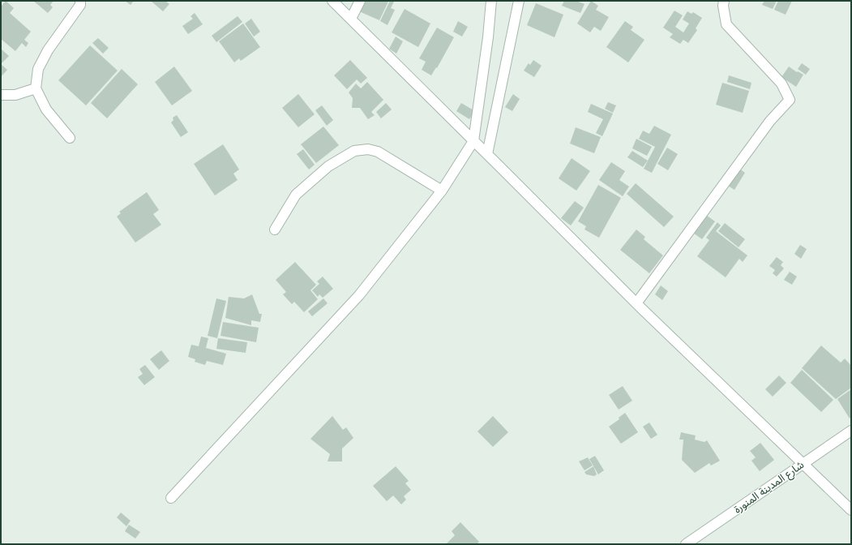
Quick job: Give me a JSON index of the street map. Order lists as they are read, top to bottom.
{
  "streets": {
    "street": ["شارع المدينة المنورة"]
  }
}
